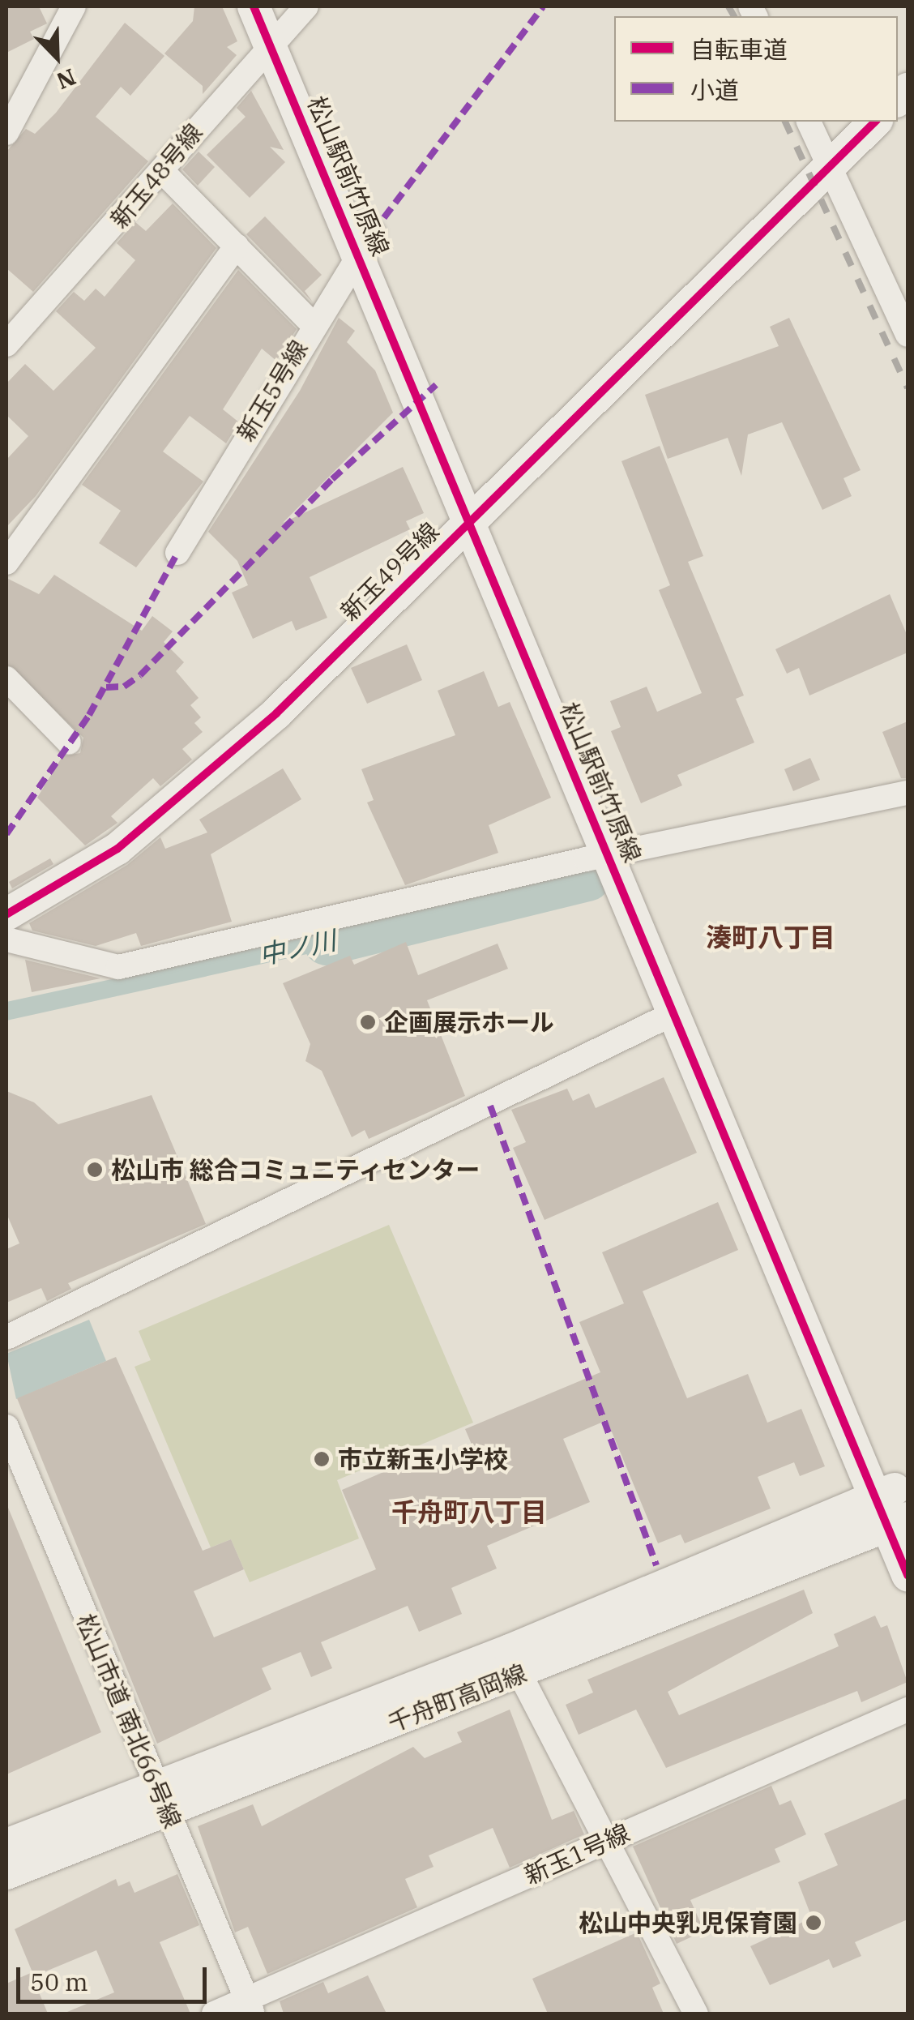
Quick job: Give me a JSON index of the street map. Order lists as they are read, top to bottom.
{
  "streets": {
    "street": [
      "新玉48号線",
      "松山駅前竹原線",
      "新玉5号線",
      "新玉49号線",
      "千舟町高岡線",
      "松山市道 南北66号線",
      "新玉1号線"
    ]
  },
  "crossings": [
    ["新玉48号線", "松山駅前竹原線"],
    ["松山駅前竹原線", "新玉5号線"],
    ["松山駅前竹原線", "新玉49号線"],
    ["松山駅前竹原線", "千舟町高岡線"],
    ["千舟町高岡線", "松山市道 南北66号線"],
    ["松山市道 南北66号線", "新玉1号線"]
  ],
  "districts": ["湊町八丁目", "千舟町八丁目"],
  "water": ["中ノ川"],
  "places": [
    "企画展示ホール",
    "松山市 総合コミュニティセンター",
    "市立新玉小学校",
    "松山中央乳児保育園"
  ],
  "legend": ["自転車道", "小道"],
  "scale_bar": "50 m",
  "north": "bottom right"
}
